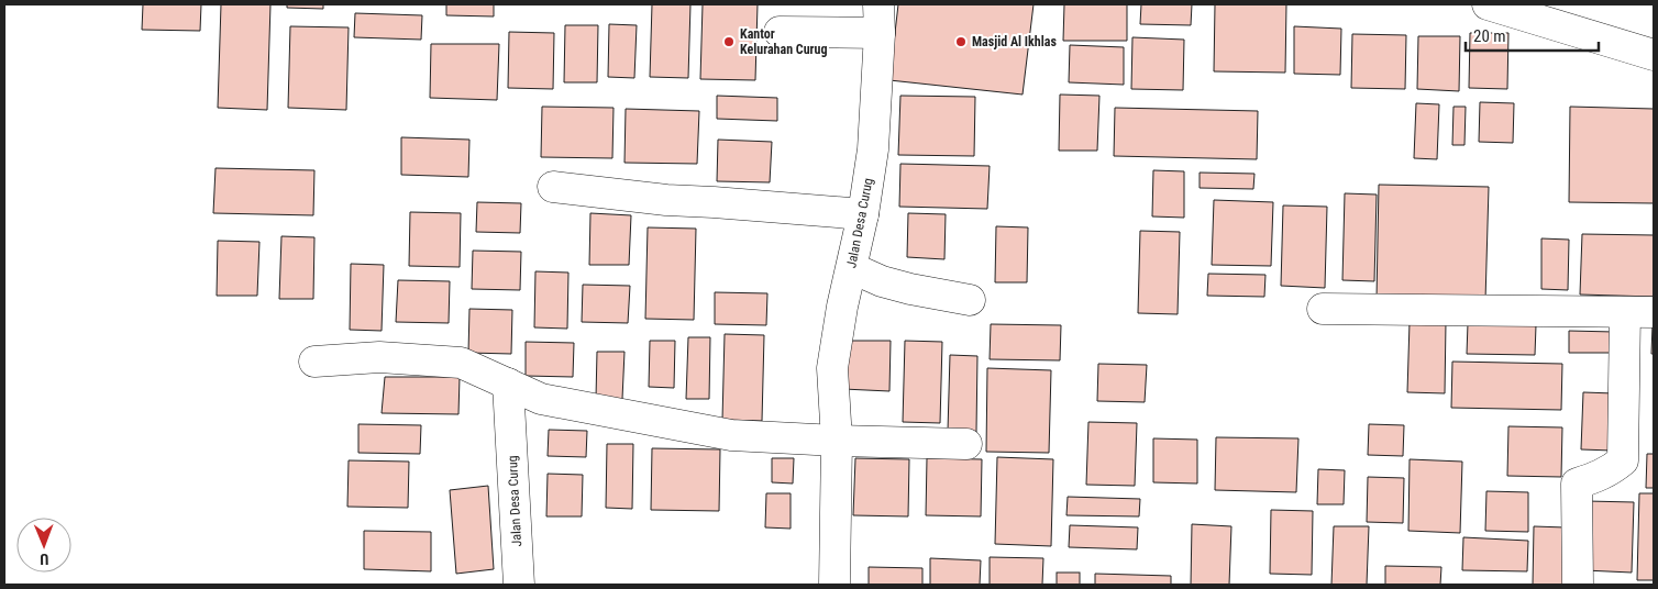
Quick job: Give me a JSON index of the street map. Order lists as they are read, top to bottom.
{
  "streets": {
    "street": ["Jalan Desa Curug"]
  },
  "places": ["Kantor Kelurahan Curug", "Masjid Al Ikhlas"],
  "scale_bar": "20 m",
  "north": "bottom"
}
